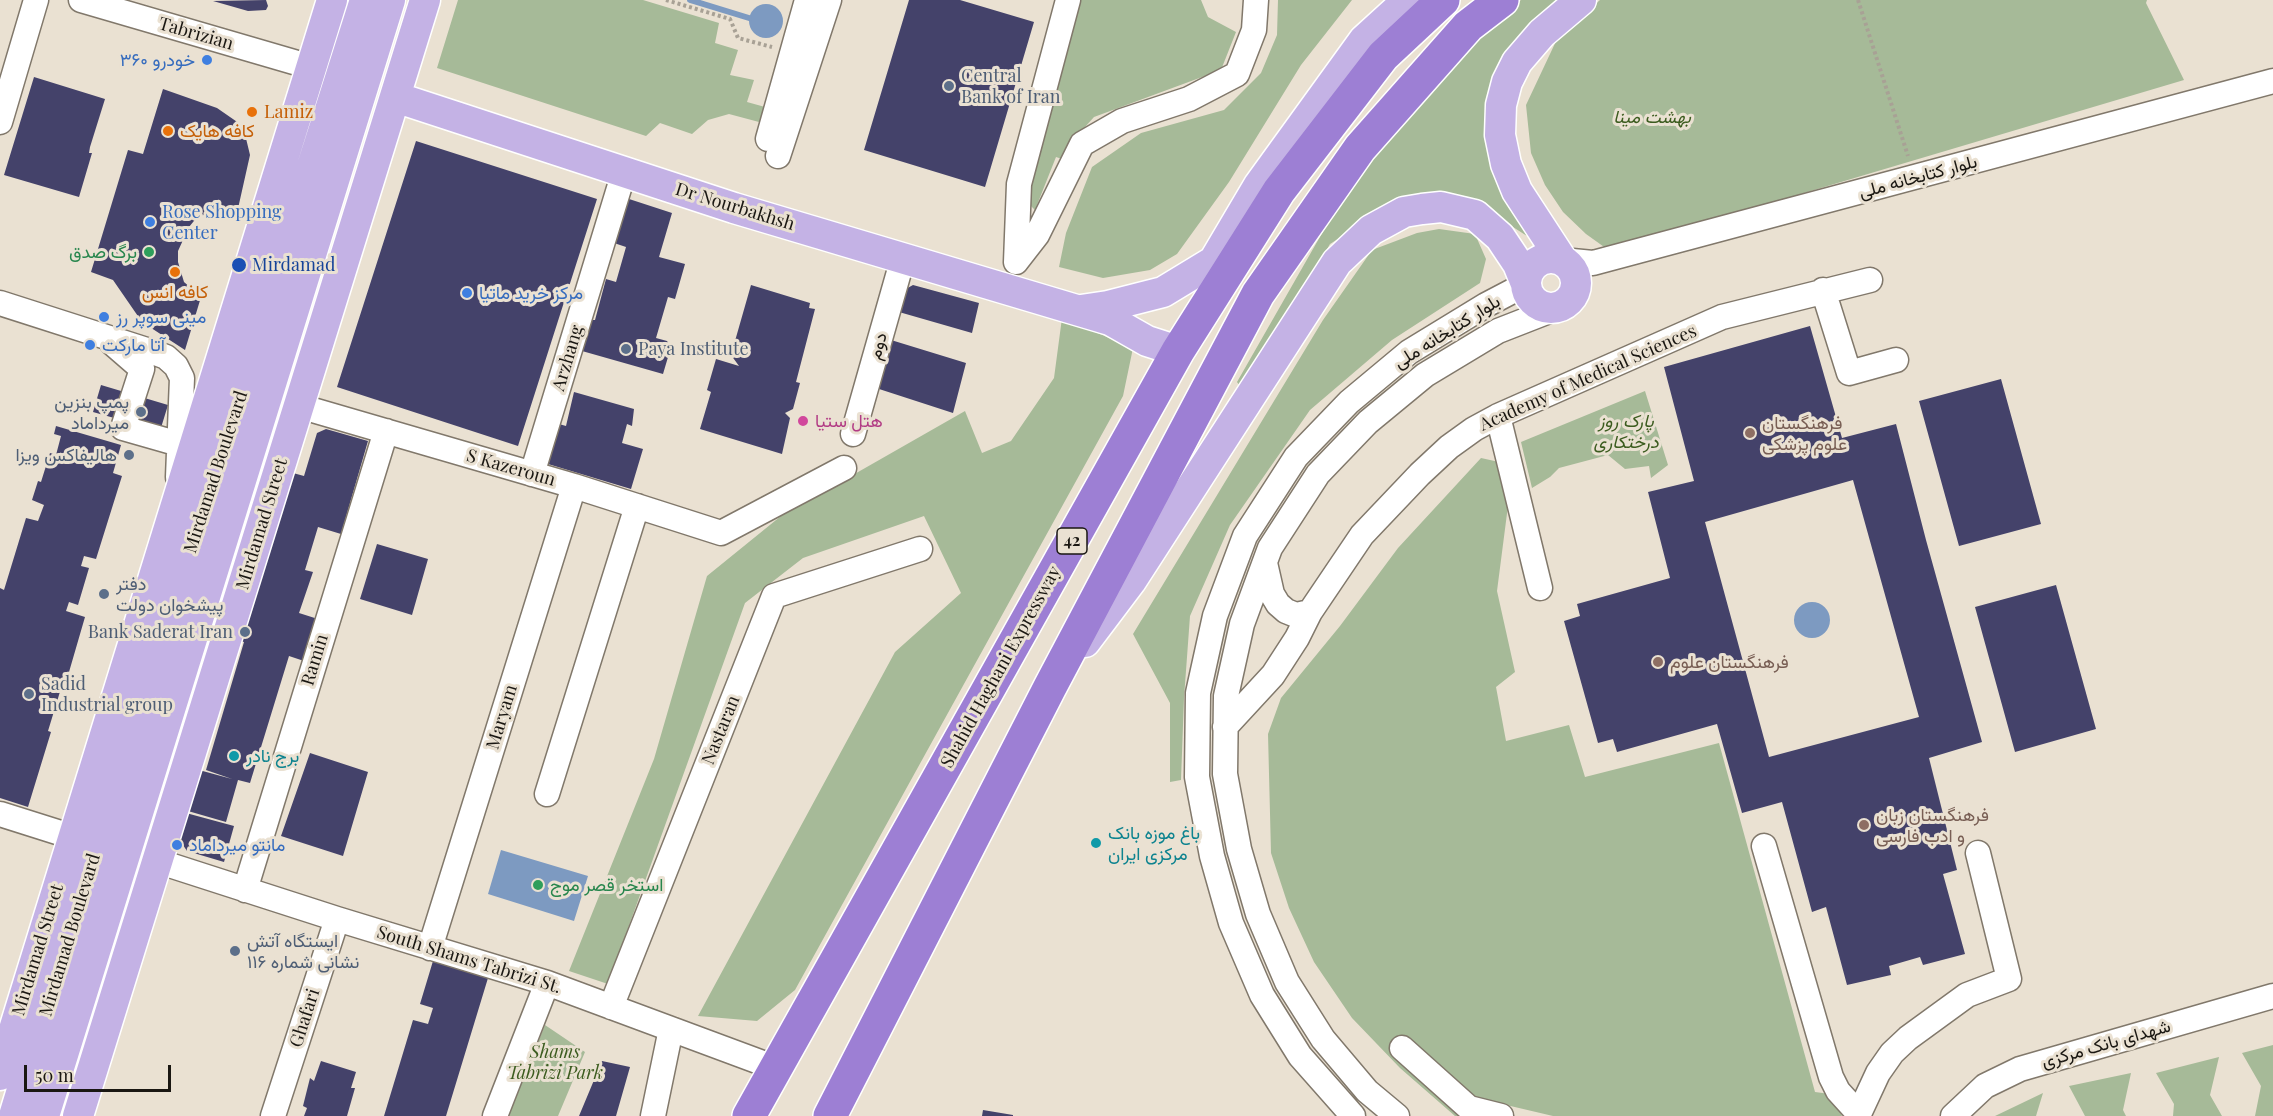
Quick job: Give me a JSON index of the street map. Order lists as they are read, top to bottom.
{
  "streets": {
    "highway": ["42", "Shahid Haghani Expressway"],
    "main road": ["Dr Nourbakhsh", "Mirdamad Boulevard", "Mirdamad Street"],
    "street": [
      "Tabrizian",
      "بلوار کتابخانه ملی",
      "دوم",
      "Arzhang",
      "Academy of Medical Sciences",
      "S Kazeroun",
      "Ramin",
      "Maryam",
      "Nastaran",
      "South Shams Tabrizi St.",
      "Ghafari",
      "شهدای بانک مرکزی"
    ]
  },
  "crossings": [
    ["Tabrizian", "Mirdamad Street"],
    ["Dr Nourbakhsh", "دوم"],
    ["Dr Nourbakhsh", "Arzhang"],
    ["Dr Nourbakhsh", "Mirdamad Street"],
    ["Dr Nourbakhsh", "Shahid Haghani Expressway"],
    ["Arzhang", "S Kazeroun"],
    ["S Kazeroun", "Mirdamad Street"],
    ["S Kazeroun", "Ramin"],
    ["S Kazeroun", "Maryam"],
    ["Mirdamad Street", "South Shams Tabrizi St."],
    ["Ramin", "South Shams Tabrizi St."],
    ["Shahid Haghani Expressway", "South Shams Tabrizi St."],
    ["Maryam", "South Shams Tabrizi St."],
    ["Nastaran", "South Shams Tabrizi St."],
    ["South Shams Tabrizi St.", "Ghafari"]
  ],
  "parks": ["بهشت مينا", "پارک روز درختکاری", "Shams Tabrizi Park"],
  "places": [
    "خودرو ۳۶۰",
    "Central Bank of Iran",
    "Lamiz",
    "کافه هایک",
    "Rose Shopping Center",
    "برگ صدق",
    "Mirdamad",
    "کافه انس",
    "مرکز خرید ماتیا",
    "مینی سوپر رز",
    "آتا مارکت",
    "Paya Institute",
    "پمپ بنزین میرداماد",
    "هتل ستیا",
    "فرهنگستان علوم پزشکی",
    "هالیفاکس ویزا",
    "دفتر پیشخوان دولت",
    "Bank Saderat Iran",
    "فرهنگستان علوم",
    "Sadid Industrial group",
    "برج نادر",
    "فرهنگستان زبان و ادب فارسی",
    "باغ موزه بانک مرکزی ایران",
    "مانتو میرداماد",
    "استخر قصر موج",
    "ایستگاه آتش نشانی شماره ۱۱۶"
  ],
  "scale_bar": "50 m"
}
